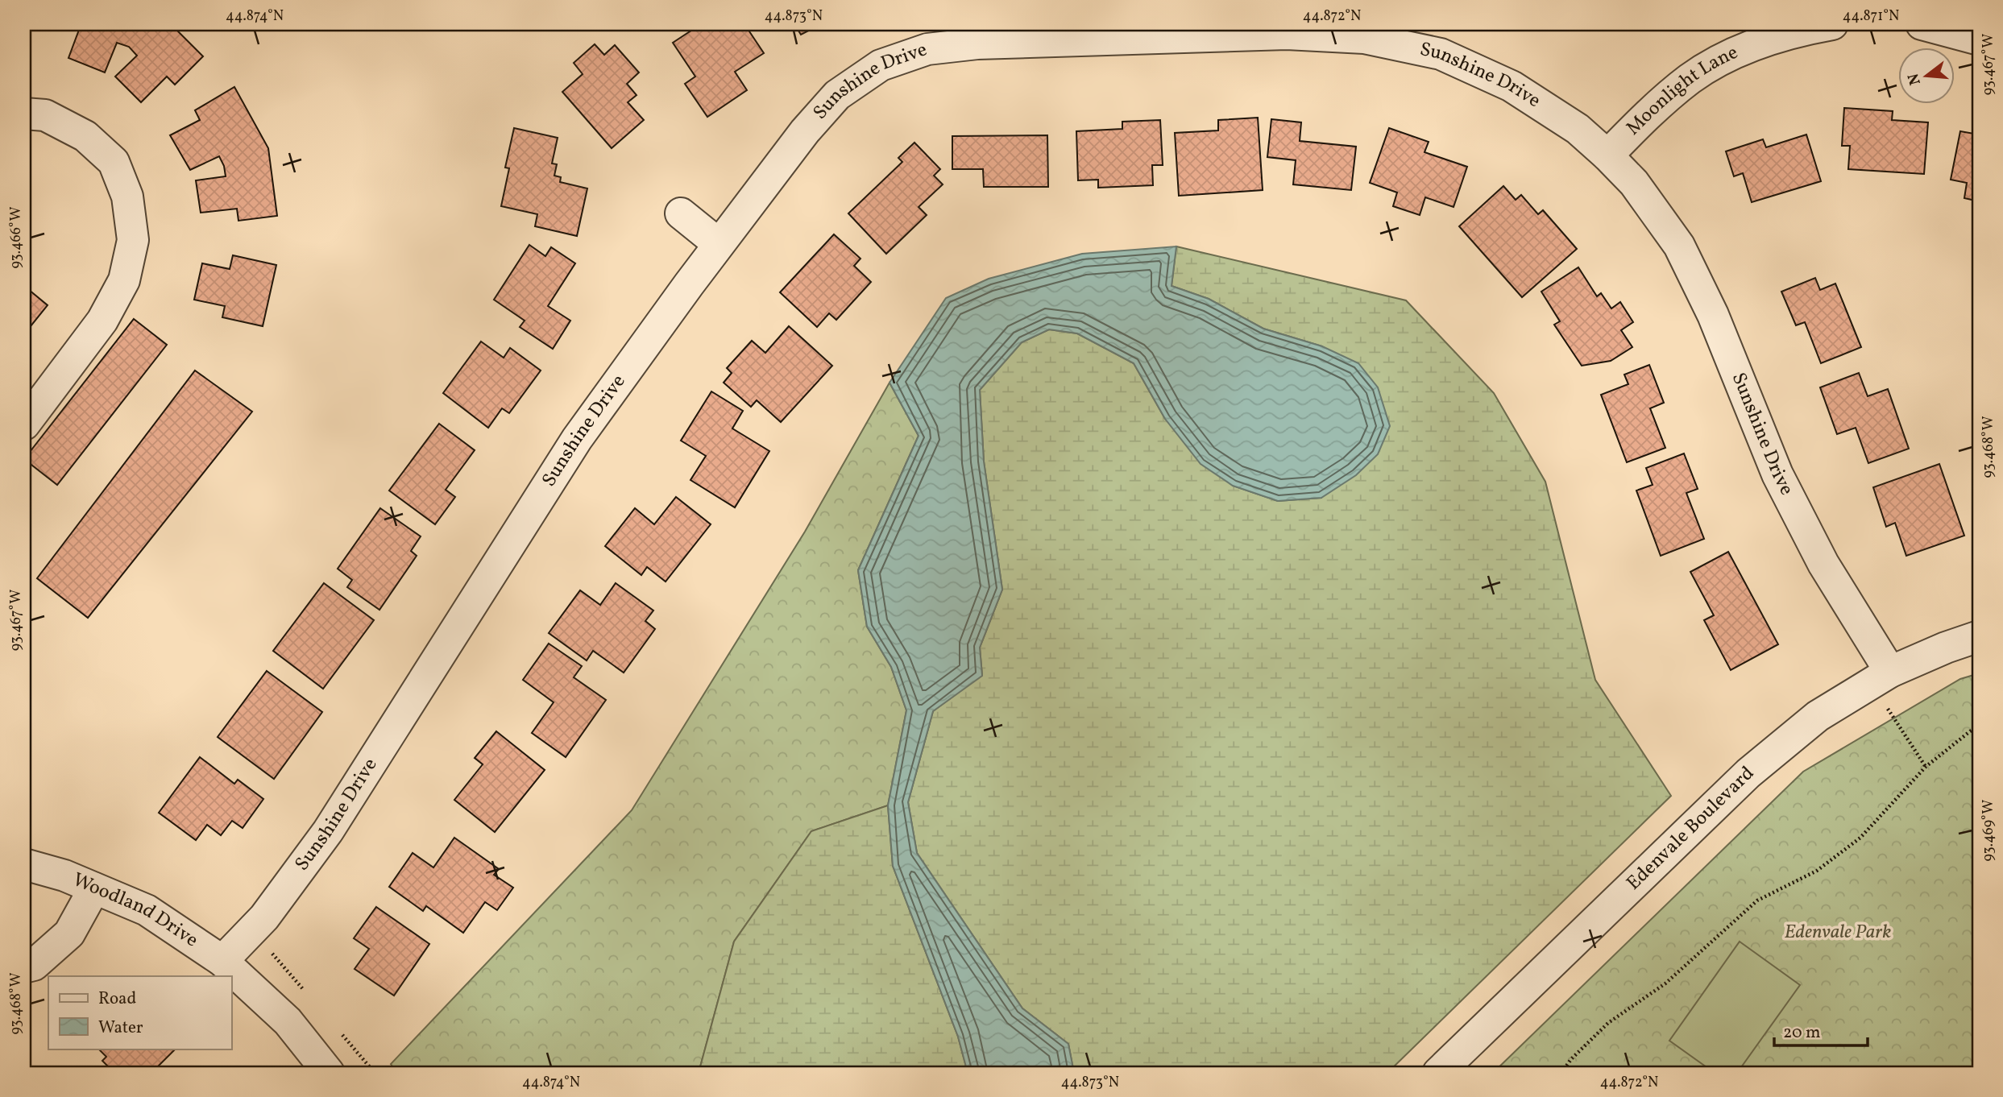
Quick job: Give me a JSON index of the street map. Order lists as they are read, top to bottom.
{
  "streets": {
    "street": [
      "Sunshine Drive",
      "Moonlight Lane",
      "Edenvale Boulevard",
      "Woodland Drive"
    ]
  },
  "crossings": [
    ["Sunshine Drive", "Moonlight Lane"],
    ["Sunshine Drive", "Edenvale Boulevard"],
    ["Sunshine Drive", "Woodland Drive"]
  ],
  "parks": ["Edenvale Park"],
  "legend": ["Road", "Water"],
  "scale_bar": "20 m",
  "north": "left",
  "coordinates": [
    "44.874°N",
    "44.873°N",
    "44.872°N",
    "44.871°N",
    "93.467°W",
    "93.466°W",
    "93.468°W",
    "93.469°W"
  ]
}
